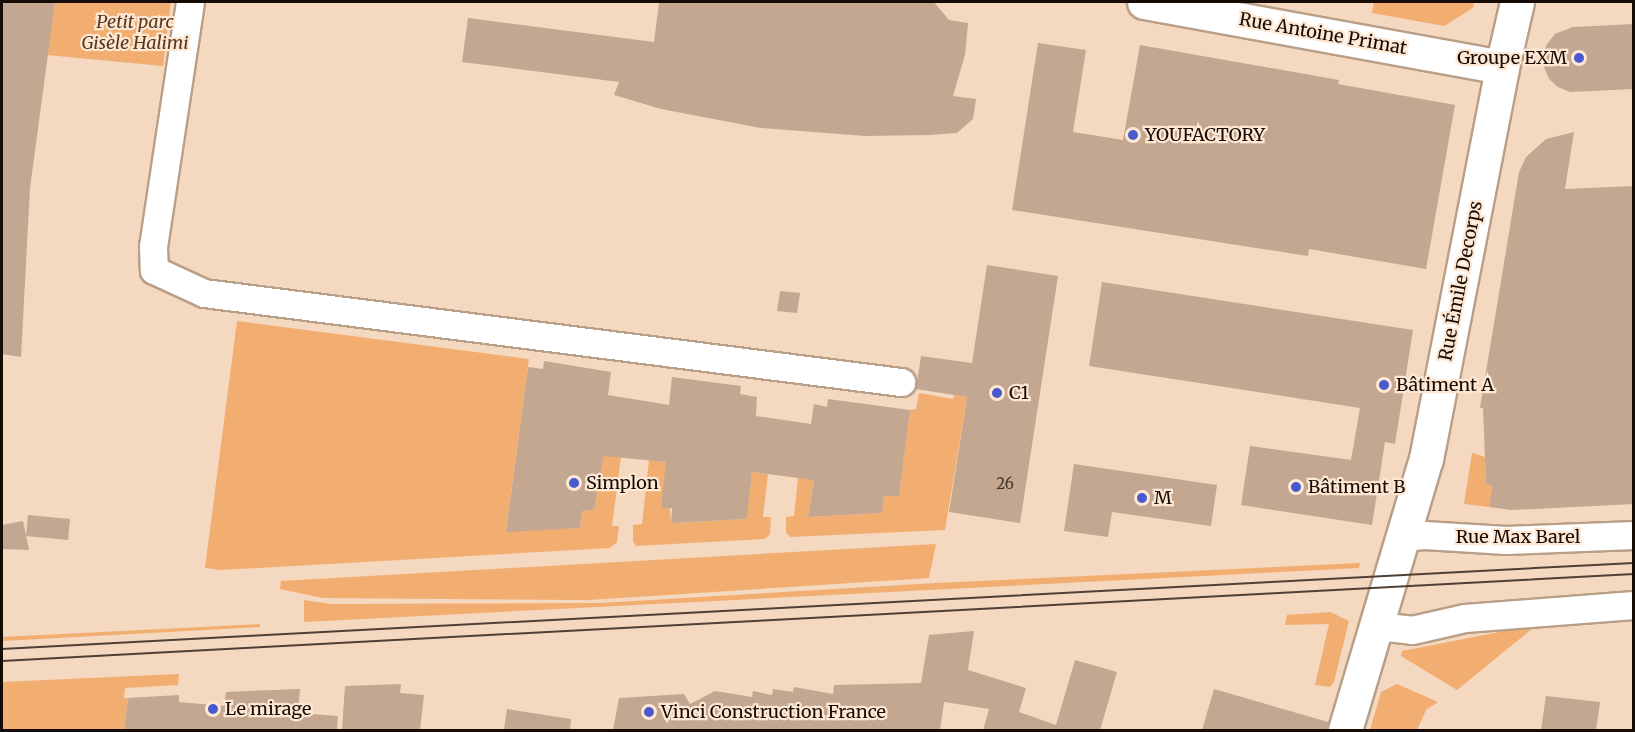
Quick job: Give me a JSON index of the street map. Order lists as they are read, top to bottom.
{
  "streets": {
    "street": ["Rue Antoine Primat", "Rue Émile Decorps", "Rue Max Barel"]
  },
  "crossings": [
    ["Rue Antoine Primat", "Rue Émile Decorps"],
    ["Rue Émile Decorps", "Rue Max Barel"]
  ],
  "parks": ["Petit parc Gisèle Halimi"],
  "places": [
    "Groupe EXM",
    "YOUFACTORY",
    "Bâtiment A",
    "C1",
    "Simplon",
    "Bâtiment B",
    "M",
    "Le mirage",
    "Vinci Construction France"
  ],
  "house_numbers": ["26"]
}
